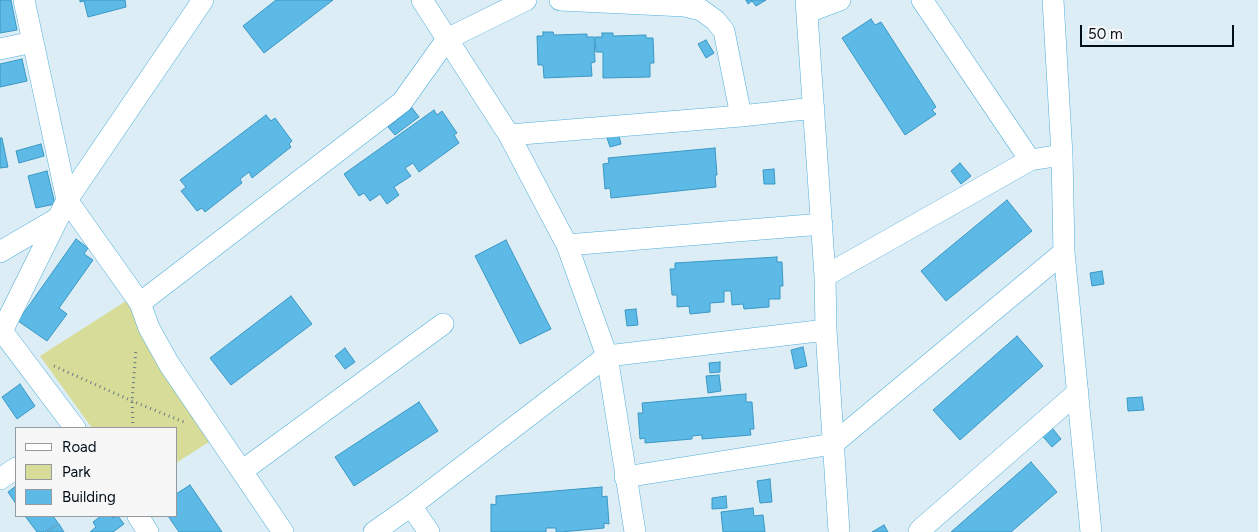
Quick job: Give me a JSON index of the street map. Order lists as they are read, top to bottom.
{
  "legend": ["Road", "Park", "Building"],
  "scale_bar": "50 m"
}
